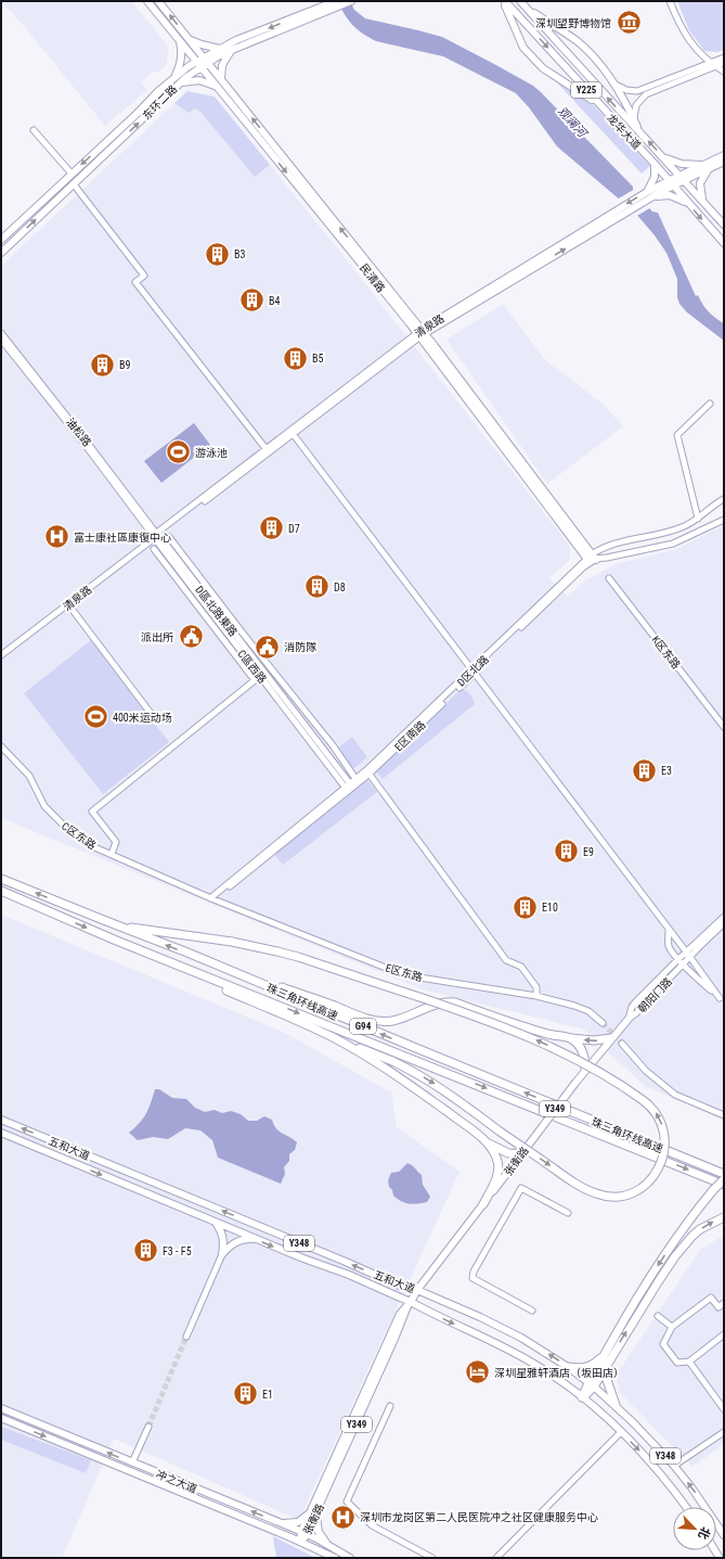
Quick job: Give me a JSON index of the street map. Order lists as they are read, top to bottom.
{
  "streets": {
    "highway": ["珠三角环线高速", "G94"],
    "main road": [
      "Y225",
      "东环二路",
      "龙华大道",
      "民清路",
      "清泉路",
      "Y349",
      "五和大道",
      "张衡路",
      "Y348",
      "冲之大道"
    ],
    "street": [
      "油松路",
      "D區北路東路",
      "K区东路",
      "C區西路",
      "D区北路",
      "E区南路",
      "C区东路",
      "E区东路",
      "朝阳门路"
    ]
  },
  "crossings": [
    ["东环二路", "民清路"],
    ["龙华大道", "清泉路"],
    ["民清路", "清泉路"],
    ["民清路", "D区北路"],
    ["清泉路", "油松路"],
    ["清泉路", "D區北路東路"],
    ["清泉路", "C區西路"],
    ["油松路", "D區北路東路"],
    ["油松路", "C區西路"],
    ["D區北路東路", "C區西路"],
    ["D區北路東路", "E区南路"],
    ["C區西路", "E区南路"],
    ["D区北路", "E区南路"],
    ["C区东路", "E区东路"],
    ["朝阳门路", "张衡路"],
    ["五和大道", "张衡路"],
    ["张衡路", "冲之大道"]
  ],
  "water": ["观澜河"],
  "places": {
    "museum": ["深圳望野博物馆"],
    "building": [
      "B3",
      "B4",
      "B5",
      "B9",
      "D7",
      "D8",
      "E3",
      "E9",
      "E10",
      "F3 - F5",
      "E1"
    ],
    "sports": ["游泳池", "400米运动场"],
    "hospital": ["富士康社區康復中心", "深圳市龙岗区第二人民医院冲之社区健康服务中心"],
    "public building": ["派出所", "消防隊"],
    "hotel": ["深圳星雅轩酒店（坂田店）"]
  },
  "north": "bottom right"
}
